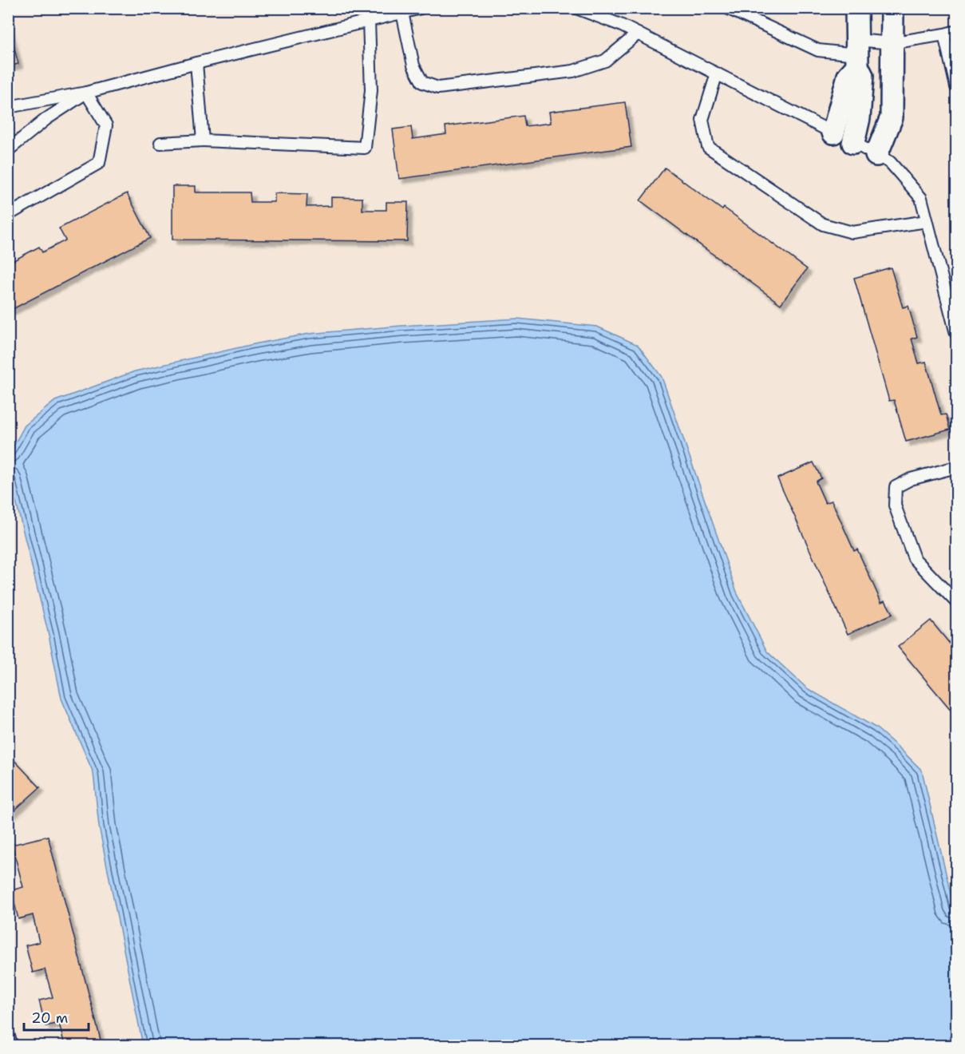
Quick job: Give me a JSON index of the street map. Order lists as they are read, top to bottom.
{
  "scale_bar": "20 m"
}
